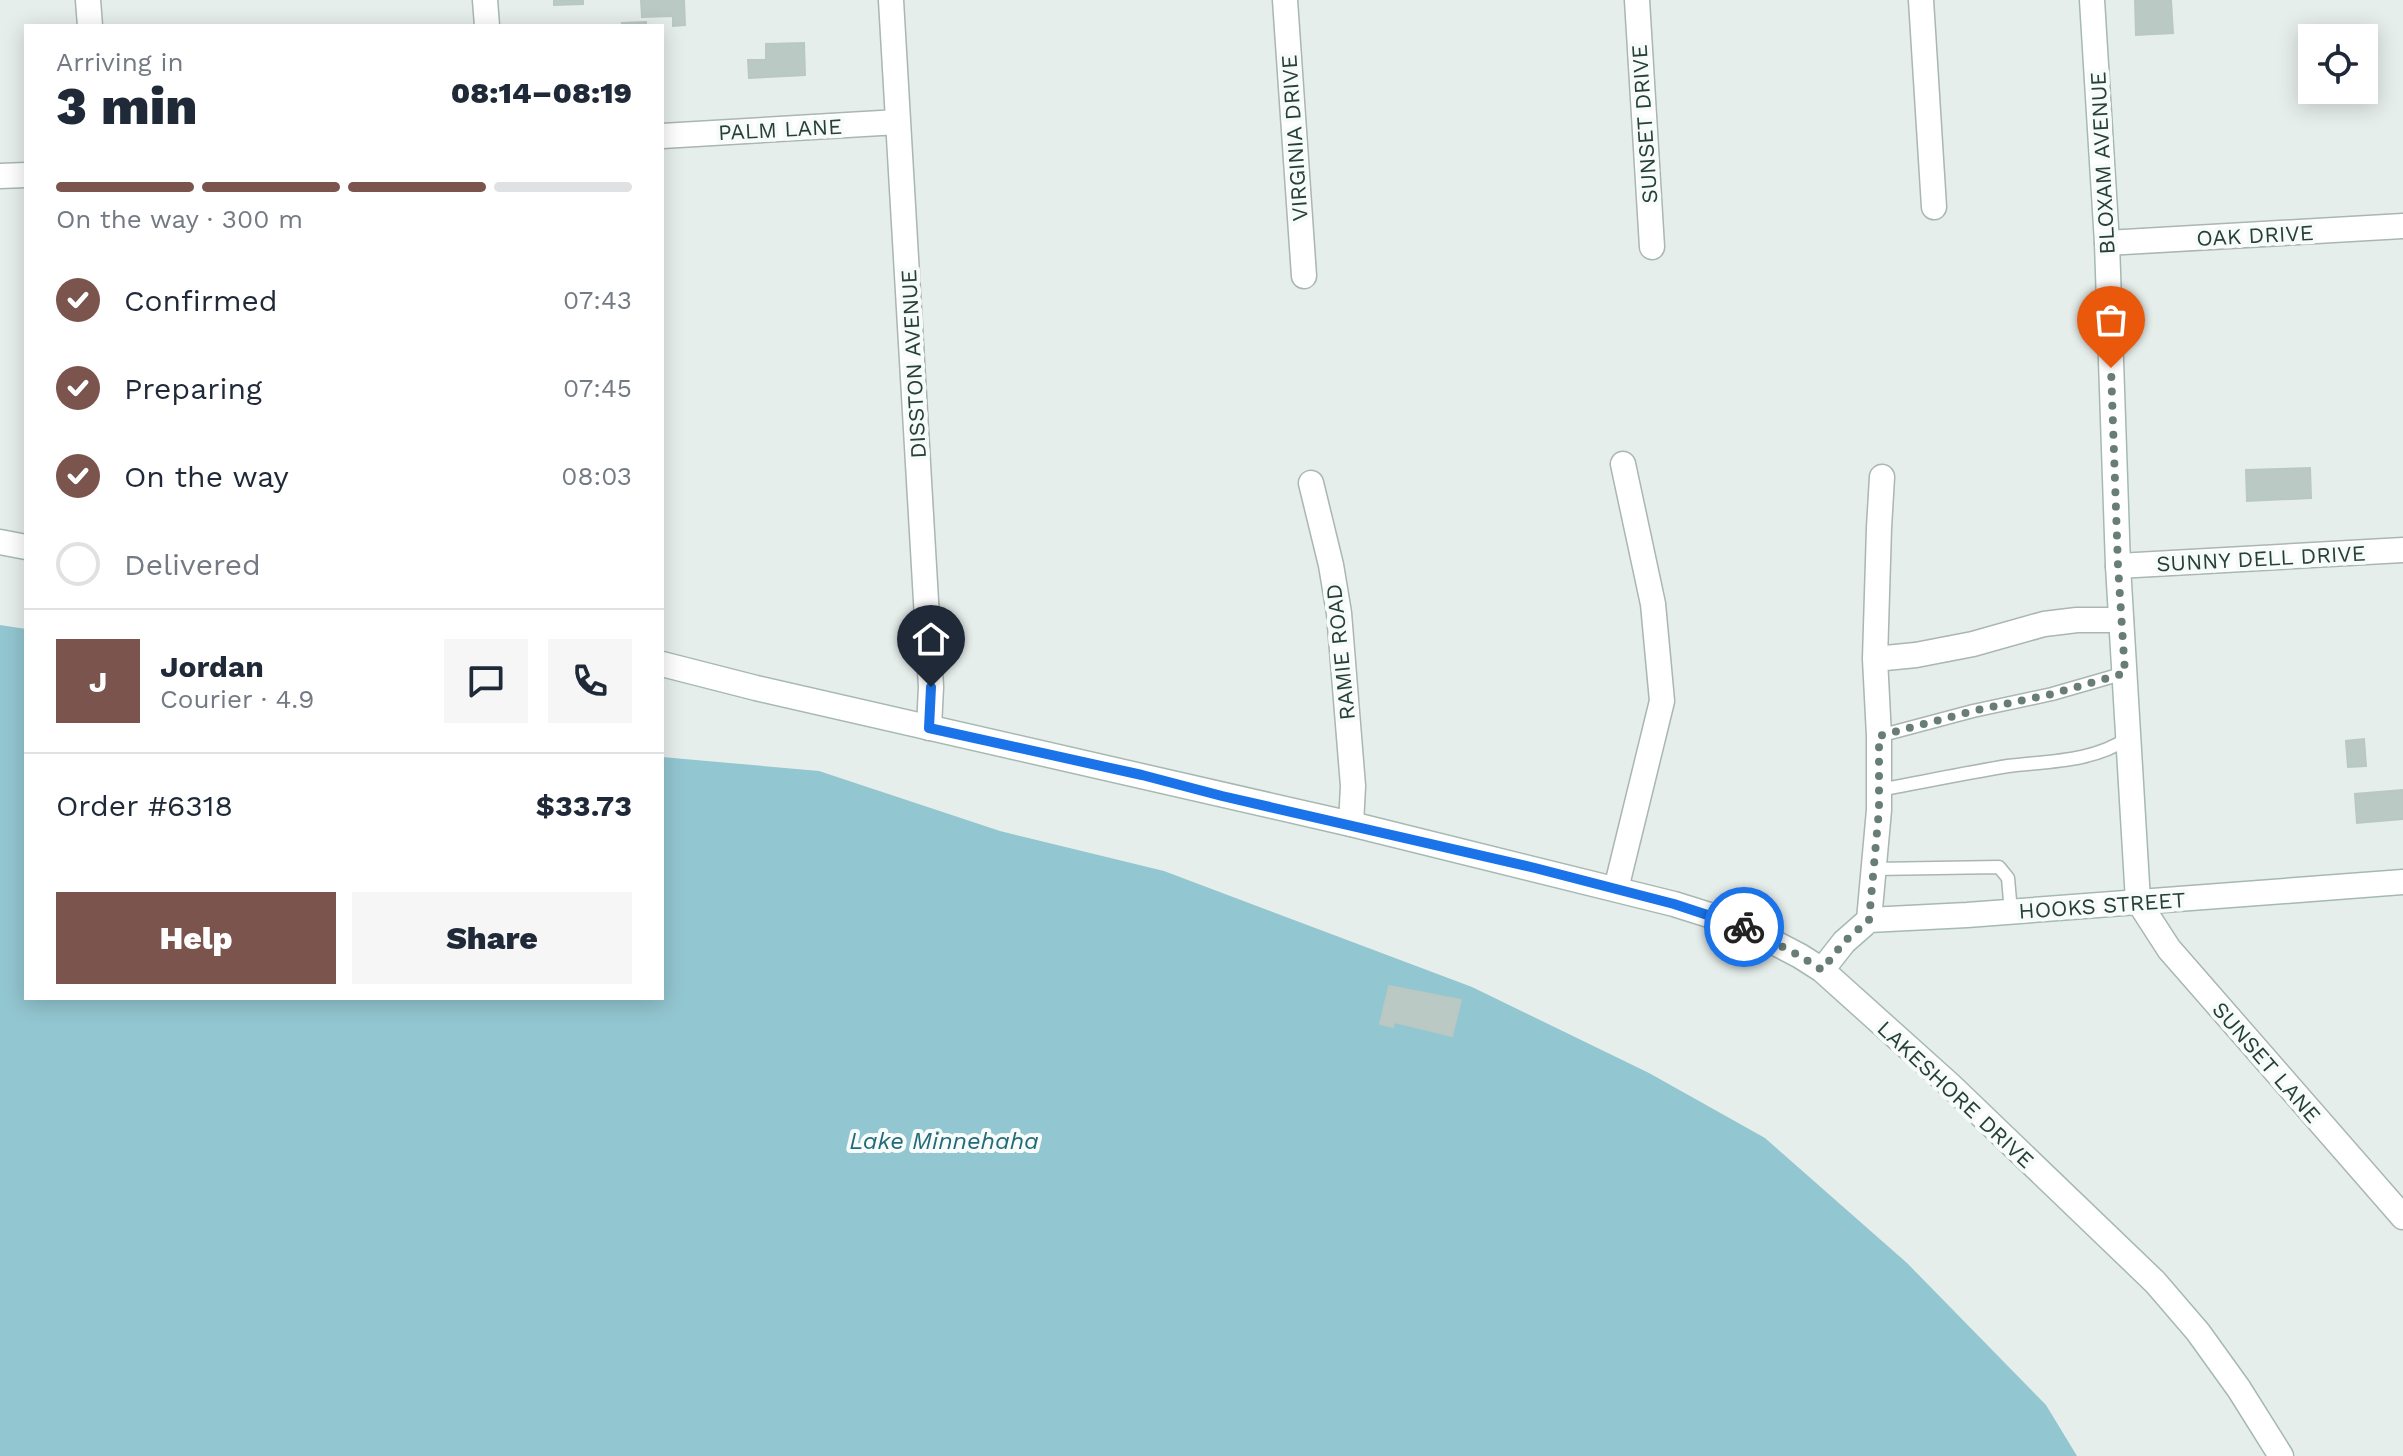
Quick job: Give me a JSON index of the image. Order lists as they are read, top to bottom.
{
  "streets": {
    "street": [
      "SUNSET DRIVE",
      "PALM LANE",
      "VIRGINIA DRIVE",
      "BLOXAM AVENUE",
      "OAK DRIVE",
      "DISSTON AVENUE",
      "SUNNY DELL DRIVE",
      "RAMIE ROAD",
      "HOOKS STREET",
      "SUNSET LANE",
      "LAKESHORE DRIVE"
    ]
  },
  "crossings": [
    ["PALM LANE", "DISSTON AVENUE"],
    ["BLOXAM AVENUE", "OAK DRIVE"],
    ["BLOXAM AVENUE", "SUNNY DELL DRIVE"],
    ["BLOXAM AVENUE", "HOOKS STREET"],
    ["BLOXAM AVENUE", "SUNSET LANE"],
    ["DISSTON AVENUE", "LAKESHORE DRIVE"],
    ["RAMIE ROAD", "LAKESHORE DRIVE"],
    ["HOOKS STREET", "SUNSET LANE"]
  ],
  "water": ["Lake Minnehaha"],
  "page": {
    "heading": ["3 min", "Arriving in", "08:14–08:19"],
    "panel": [
      "Jordan",
      "Courier · 4.9",
      "Order #6318",
      "$33.73"
    ],
    "bar": "On the way · 300 m",
    "list": [
      ["Confirmed", "07:43"],
      ["Preparing", "07:45"],
      ["On the way", "08:03"],
      "Delivered"
    ],
    "round": "J",
    "buttons": ["Help", "Share"]
  }
}
